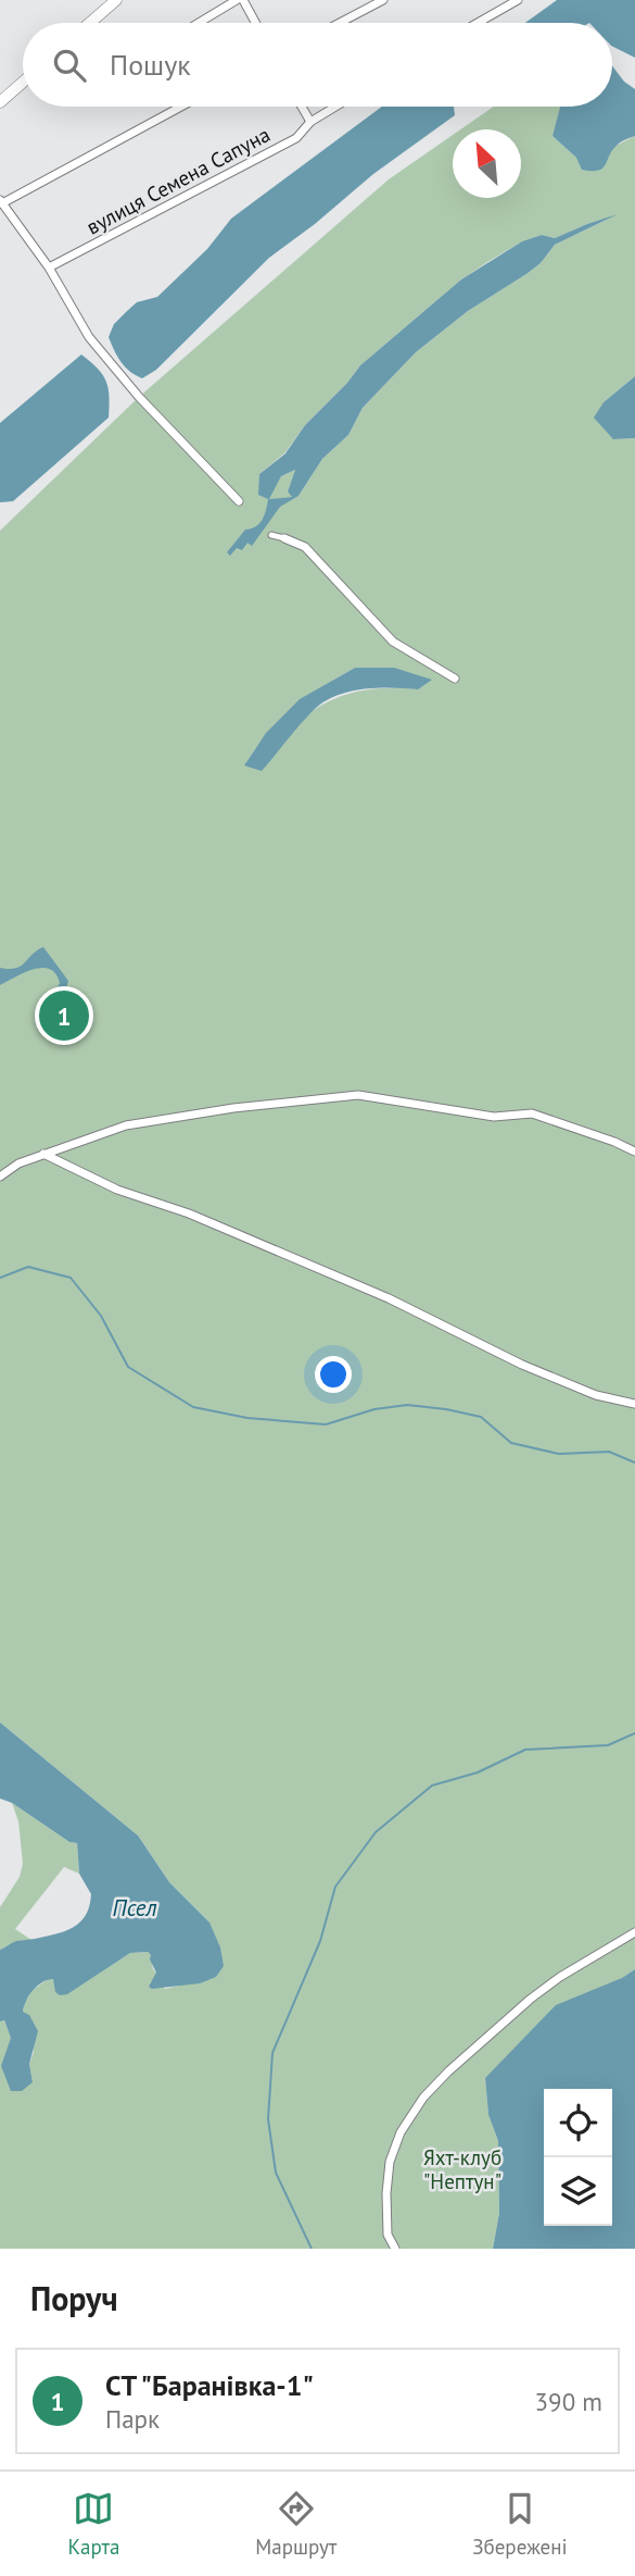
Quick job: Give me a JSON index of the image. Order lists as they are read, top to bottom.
{
  "streets": {
    "street": ["вулиця Семена Сапуна"]
  },
  "water": ["Псел"],
  "parks": ["Яхт-клуб \"Нептун\""],
  "north": "top left",
  "page": {
    "search": "Пошук",
    "pins": "1",
    "heading": "Поруч",
    "list": [
      {
        "mark": "1",
        "name": "СТ \"Баранівка-1\"",
        "note": "Парк",
        "value": "390 m"
      }
    ],
    "nav": ["Карта", "Маршрут", "Збережені"]
  }
}
